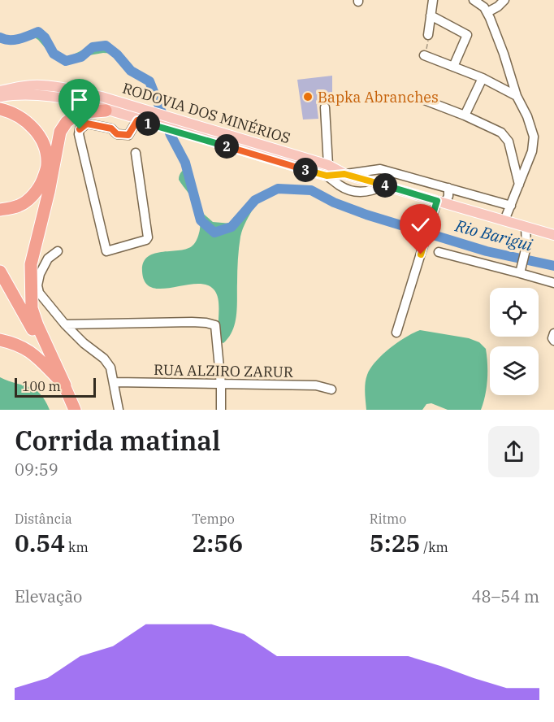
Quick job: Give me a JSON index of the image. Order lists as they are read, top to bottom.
{
  "streets": {
    "main road": ["RODOVIA DOS MINÉRIOS"],
    "street": ["RUA ALZIRO ZARUR"]
  },
  "water": ["Rio Barigui"],
  "places": ["Bapka Abranches"],
  "scale_bar": "100 m",
  "page": {
    "pins": [
      "1",
      "2",
      "3",
      "4"
    ],
    "scale": "100 m",
    "heading": ["Corrida matinal", "09:59"],
    "stats": [
      ["Distância", "0.54 km"],
      ["Tempo", "2:56"],
      ["Ritmo", "5:25 /km"]
    ],
    "chart": ["Elevação", "48–54 m"]
  }
}
